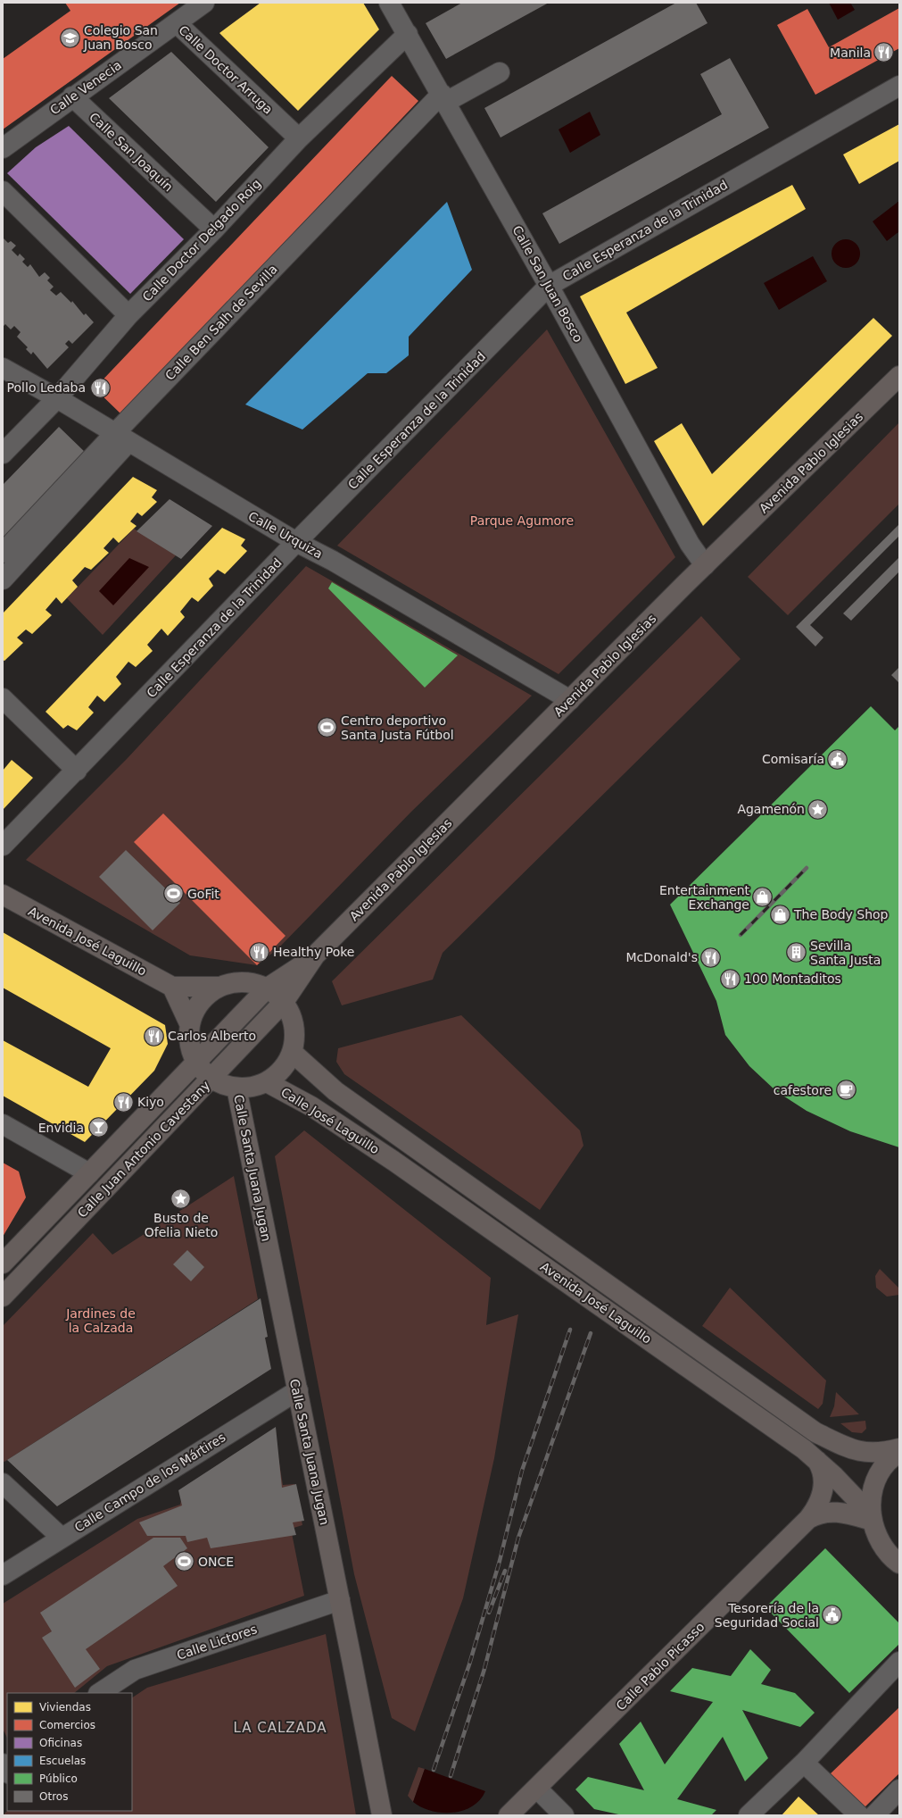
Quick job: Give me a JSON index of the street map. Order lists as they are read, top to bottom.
{
  "streets": {
    "main road": [
      "Avenida Pablo Iglesias",
      "Avenida José Laguillo",
      "Calle José Laguillo",
      "Calle Juan Antonio Cavestany",
      "Calle Santa Juana Jugan",
      "Calle Pablo Picasso"
    ],
    "street": [
      "Calle Doctor Arruga",
      "Calle Venecia",
      "Calle San Joaquín",
      "Calle Esperanza de la Trinidad",
      "Calle Doctor Delgado Roig",
      "Calle San Juan Bosco",
      "Calle Ben Salh de Sevilla",
      "Calle Urquiza",
      "Calle Campo de los Mártires",
      "Calle Lictores"
    ]
  },
  "crossings": [
    ["Calle Doctor Arruga", "Calle Venecia"],
    ["Calle Doctor Arruga", "Calle Doctor Delgado Roig"],
    ["Calle Venecia", "Calle San Joaquín"],
    ["Calle San Joaquín", "Calle Doctor Delgado Roig"],
    ["Calle Esperanza de la Trinidad", "Calle San Juan Bosco"],
    ["Calle Esperanza de la Trinidad", "Calle Urquiza"],
    ["Calle Doctor Delgado Roig", "Calle San Juan Bosco"],
    ["Calle Doctor Delgado Roig", "Calle Urquiza"],
    ["Calle San Juan Bosco", "Calle Ben Salh de Sevilla"],
    ["Calle San Juan Bosco", "Avenida Pablo Iglesias"],
    ["Calle Ben Salh de Sevilla", "Calle Urquiza"],
    ["Avenida Pablo Iglesias", "Calle Urquiza"],
    ["Avenida Pablo Iglesias", "Calle Juan Antonio Cavestany"],
    ["Avenida José Laguillo", "Calle José Laguillo"],
    ["Calle Santa Juana Jugan", "Calle Campo de los Mártires"],
    ["Calle Santa Juana Jugan", "Calle Lictores"]
  ],
  "districts": ["LA CALZADA"],
  "parks": ["Parque Agumore", "Jardines de la Calzada"],
  "places": {
    "school or university": ["Colegio San Juan Bosco"],
    "restaurant": [
      "Manila",
      "Pollo Ledaba",
      "Healthy Poke",
      "McDonald's",
      "100 Montaditos",
      "Carlos Alberto",
      "Kiyo"
    ],
    "sports": ["Centro deportivo Santa Justa Fútbol", "GoFit", "ONCE"],
    "public building": ["Comisaría", "Tesorería de la Seguridad Social"],
    "place": ["Agamenón", "Busto de Ofelia Nieto"],
    "shop": ["Entertainment Exchange", "The Body Shop"],
    "building": ["Sevilla Santa Justa"],
    "cafe": ["cafestore"],
    "bar": ["Envidia"]
  },
  "legend": [
    "Viviendas",
    "Comercios",
    "Oficinas",
    "Escuelas",
    "Público",
    "Otros"
  ]
}
